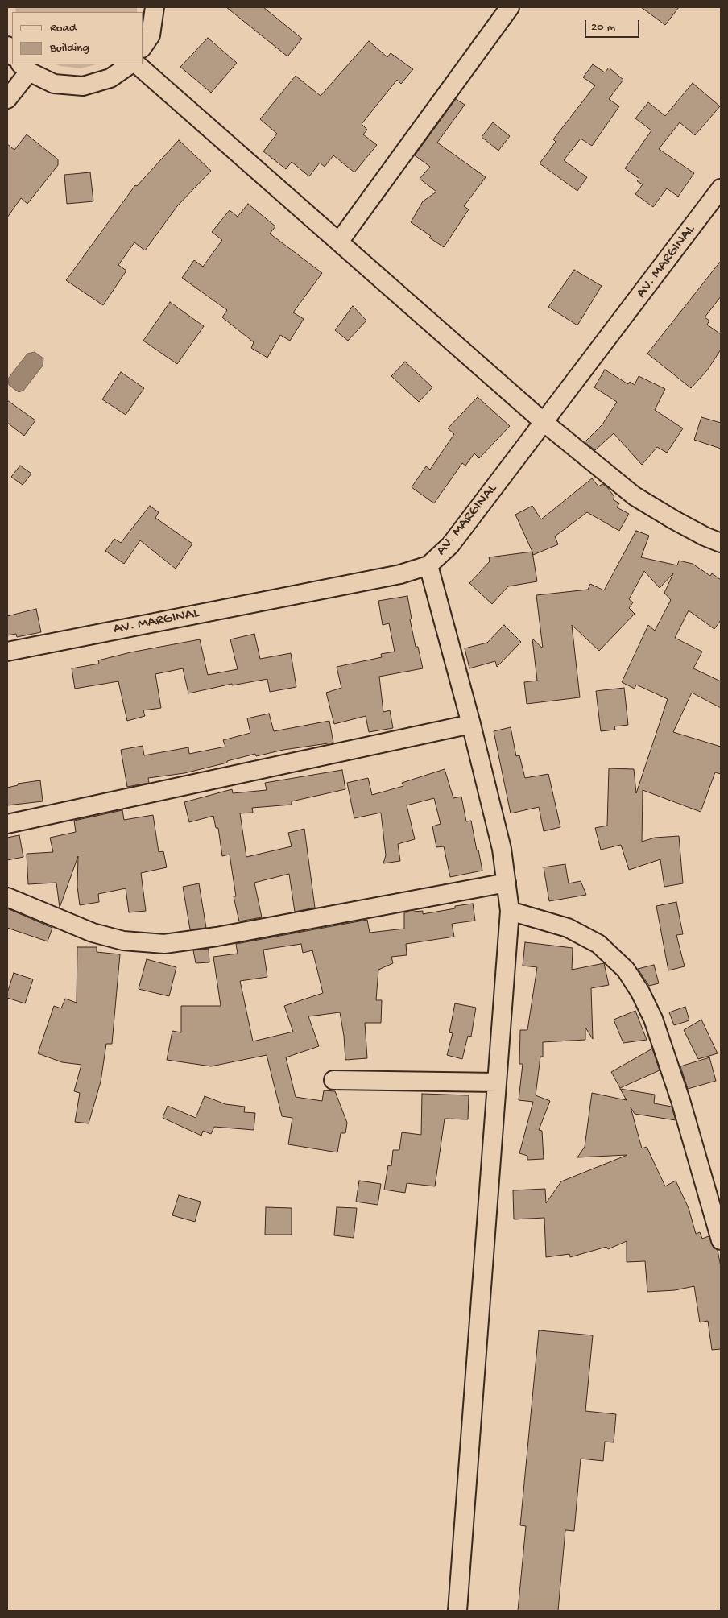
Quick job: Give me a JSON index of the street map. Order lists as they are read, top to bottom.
{
  "streets": {
    "street": ["AV. MARGINAL"]
  },
  "legend": ["Road", "Building"],
  "scale_bar": "20 m"
}
